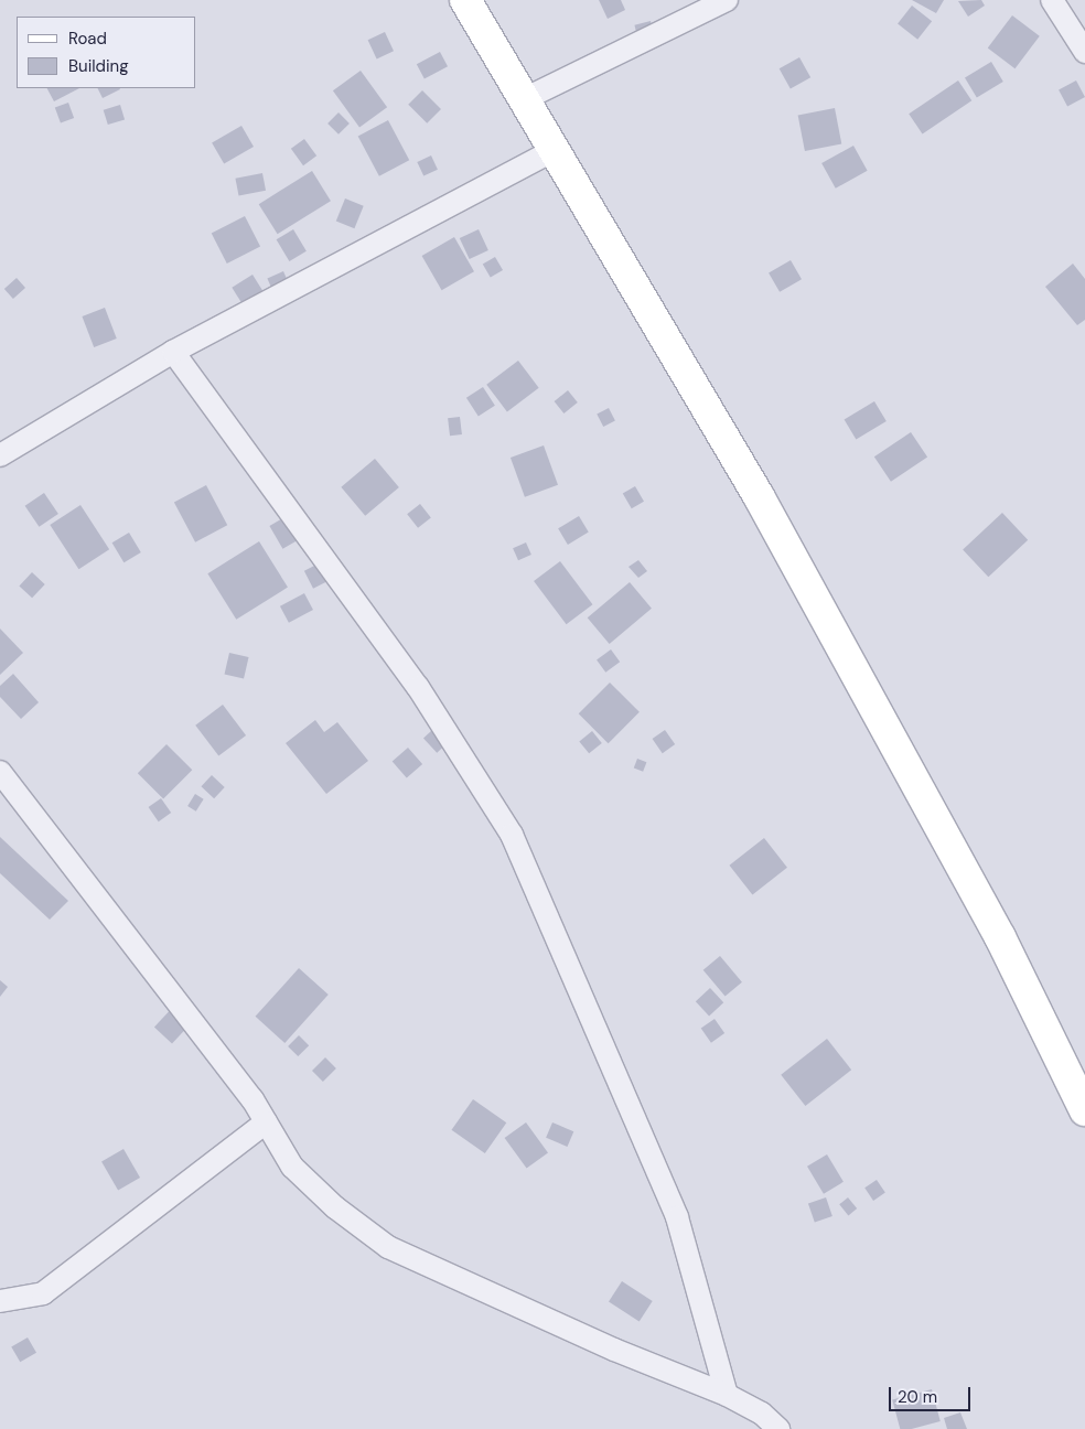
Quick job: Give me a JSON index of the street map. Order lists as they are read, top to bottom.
{
  "legend": ["Road", "Building"],
  "scale_bar": "20 m"
}
